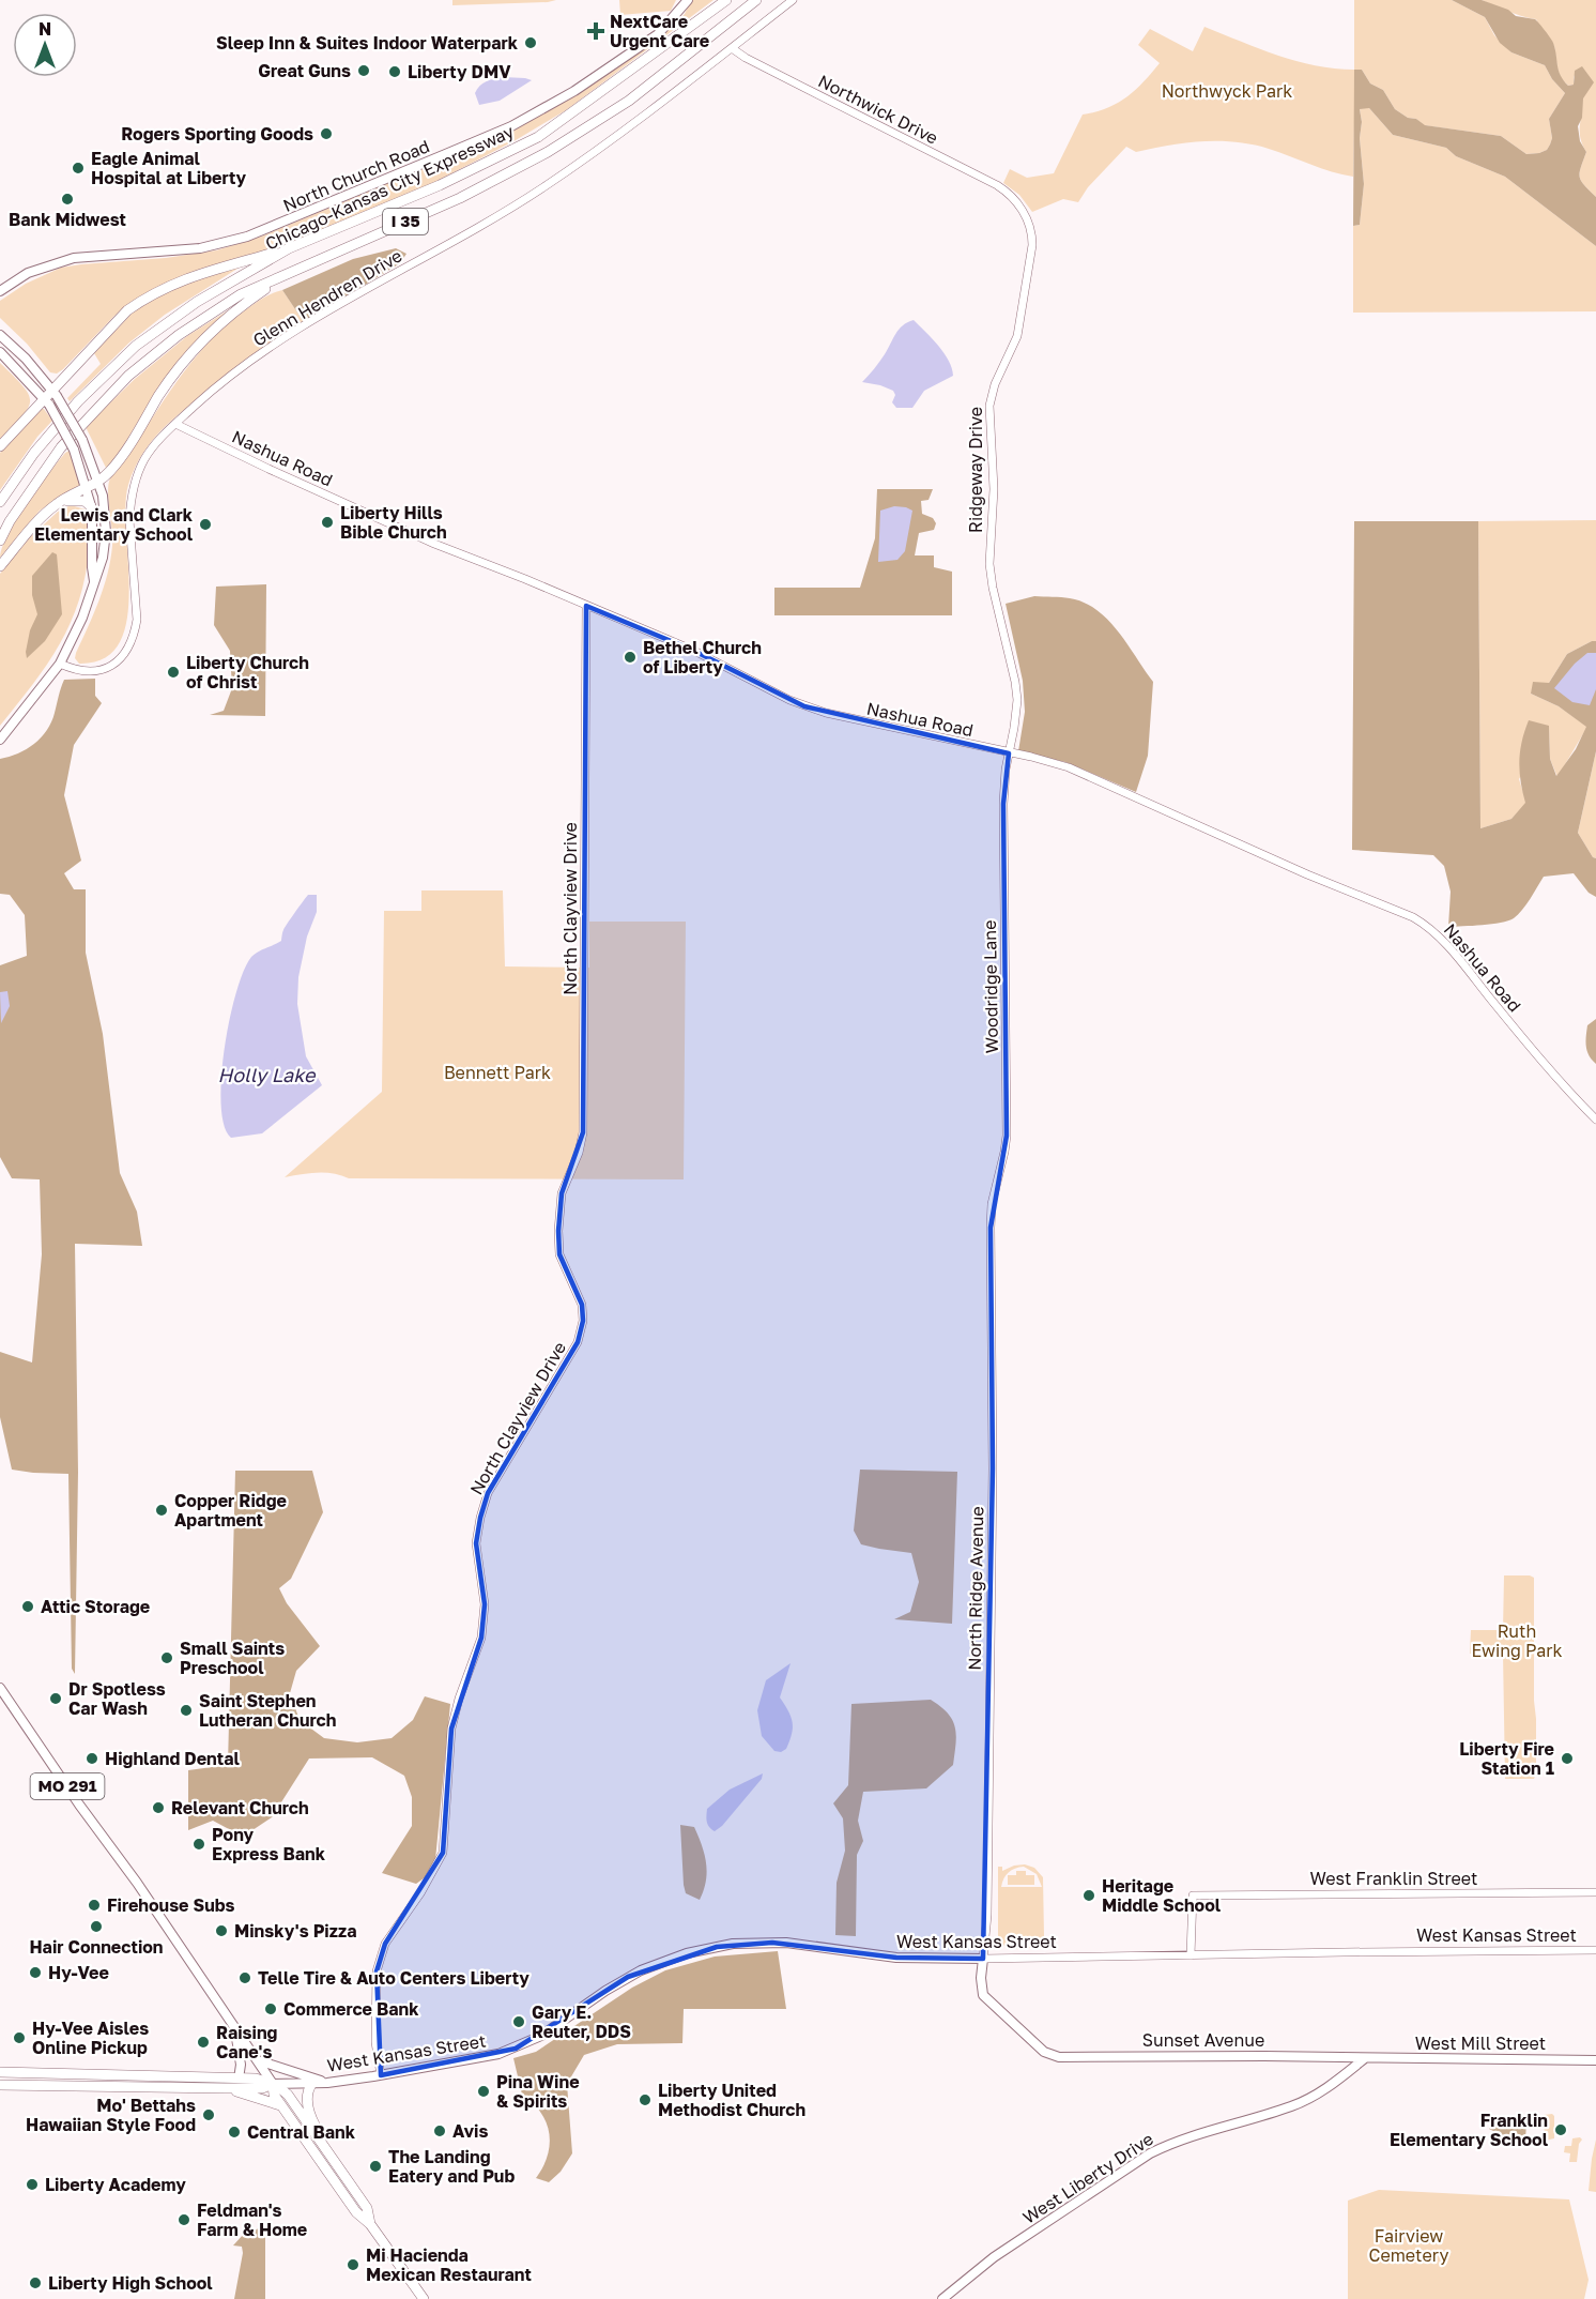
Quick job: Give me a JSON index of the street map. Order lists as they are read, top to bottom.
{
  "streets": {
    "highway": [
      "Chicago-Kansas City Expressway",
      "I 35",
      "MO 291",
      "West Kansas Street"
    ],
    "main road": [
      "North Church Road",
      "Sunset Avenue",
      "West Mill Street",
      "West Liberty Drive"
    ],
    "street": [
      "Northwick Drive",
      "Glenn Hendren Drive",
      "Nashua Road",
      "Ridgeway Drive",
      "North Clayview Drive",
      "Woodridge Lane",
      "North Ridge Avenue",
      "West Franklin Street"
    ]
  },
  "crossings": [
    ["Northwick Drive", "Glenn Hendren Drive"],
    ["Northwick Drive", "Ridgeway Drive"],
    ["Glenn Hendren Drive", "Nashua Road"],
    ["Nashua Road", "Ridgeway Drive"],
    ["Nashua Road", "North Clayview Drive"],
    ["Nashua Road", "Woodridge Lane"],
    ["Ridgeway Drive", "Woodridge Lane"],
    ["North Clayview Drive", "West Kansas Street"],
    ["Woodridge Lane", "North Ridge Avenue"],
    ["North Ridge Avenue", "West Kansas Street"],
    ["North Ridge Avenue", "Sunset Avenue"],
    ["MO 291", "West Kansas Street"],
    ["West Franklin Street", "West Kansas Street"],
    ["West Kansas Street", "Sunset Avenue"],
    ["Sunset Avenue", "West Mill Street"],
    ["Sunset Avenue", "West Liberty Drive"],
    ["West Mill Street", "West Liberty Drive"]
  ],
  "water": ["Holly Lake"],
  "parks": [
    "Northwyck Park",
    "Bennett Park",
    "Ruth Ewing Park",
    "Fairview Cemetery"
  ],
  "places": {
    "health": ["NextCare Urgent Care"],
    "other": [
      "Sleep Inn & Suites Indoor Waterpark",
      "Great Guns",
      "Liberty DMV",
      "Rogers Sporting Goods",
      "Eagle Animal Hospital at Liberty",
      "Bank Midwest",
      "Liberty Hills Bible Church",
      "Lewis and Clark Elementary School",
      "Bethel Church of Liberty",
      "Liberty Church of Christ",
      "Copper Ridge Apartment",
      "Attic Storage",
      "Small Saints Preschool",
      "Dr Spotless Car Wash",
      "Saint Stephen Lutheran Church",
      "Highland Dental",
      "Liberty Fire Station 1",
      "Relevant Church",
      "Pony Express Bank",
      "Heritage Middle School",
      "Firehouse Subs",
      "Hair Connection",
      "Minsky's Pizza",
      "Hy-Vee",
      "Telle Tire & Auto Centers Liberty",
      "Commerce Bank",
      "Gary E. Reuter, DDS",
      "Hy-Vee Aisles Online Pickup",
      "Raising Cane's",
      "Pina Wine & Spirits",
      "Liberty United Methodist Church",
      "Mo' Bettahs Hawaiian Style Food",
      "Franklin Elementary School",
      "Avis",
      "Central Bank",
      "The Landing Eatery and Pub",
      "Liberty Academy",
      "Feldman's Farm & Home",
      "Mi Hacienda Mexican Restaurant",
      "Liberty High School"
    ]
  },
  "north": "top"
}
